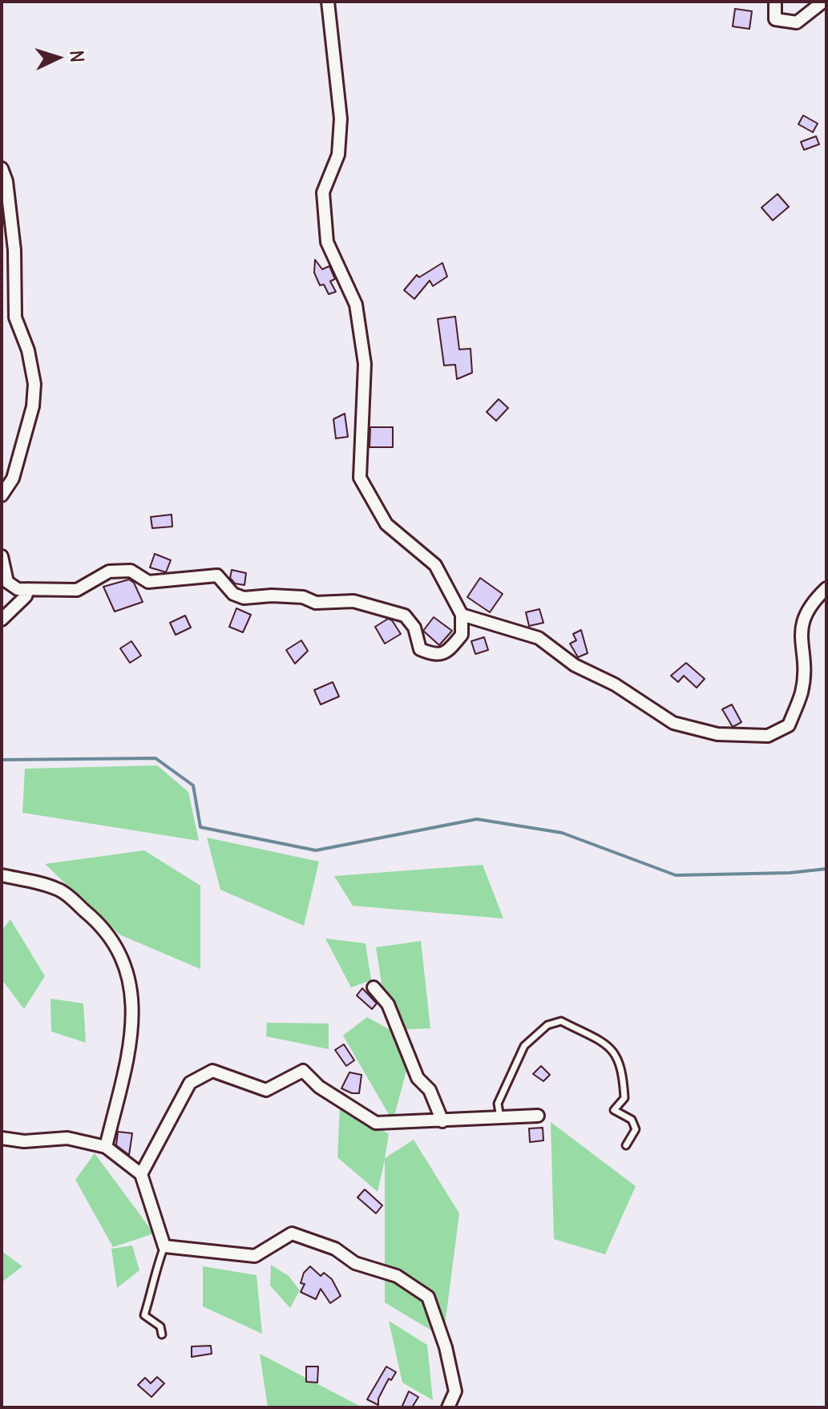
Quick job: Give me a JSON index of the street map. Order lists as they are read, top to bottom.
{
  "north": "right"
}
